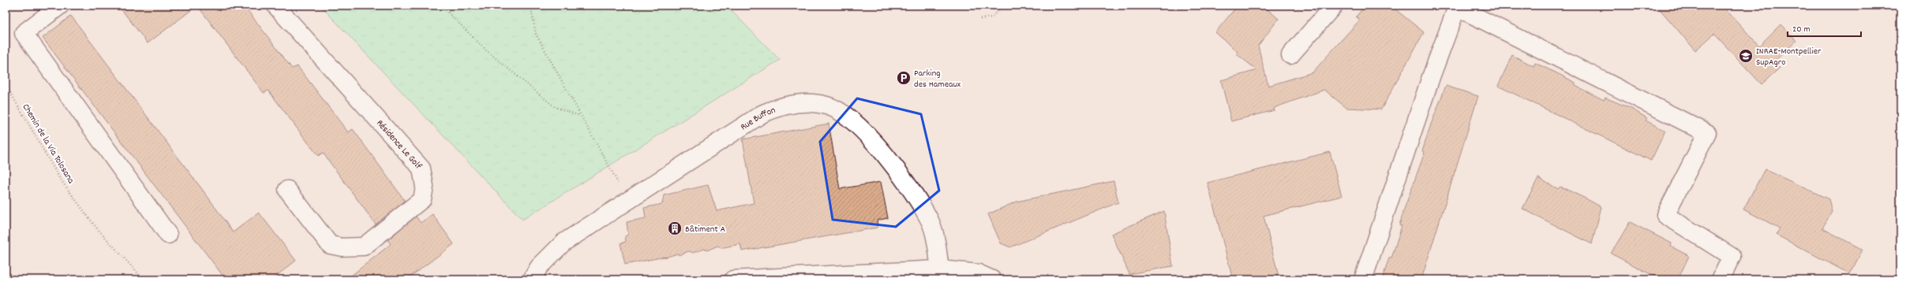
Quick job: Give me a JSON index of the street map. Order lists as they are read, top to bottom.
{
  "streets": {
    "street": ["Rue Buffon", "Résidence Le Golf"],
    "path": ["Chemin de la Via Tolosana"]
  },
  "places": {
    "school or university": ["INRAE-Montpellier SupAgro"],
    "parking": ["Parking des Hameaux"],
    "building": ["Bâtiment A"]
  },
  "scale_bar": "20 m"
}
